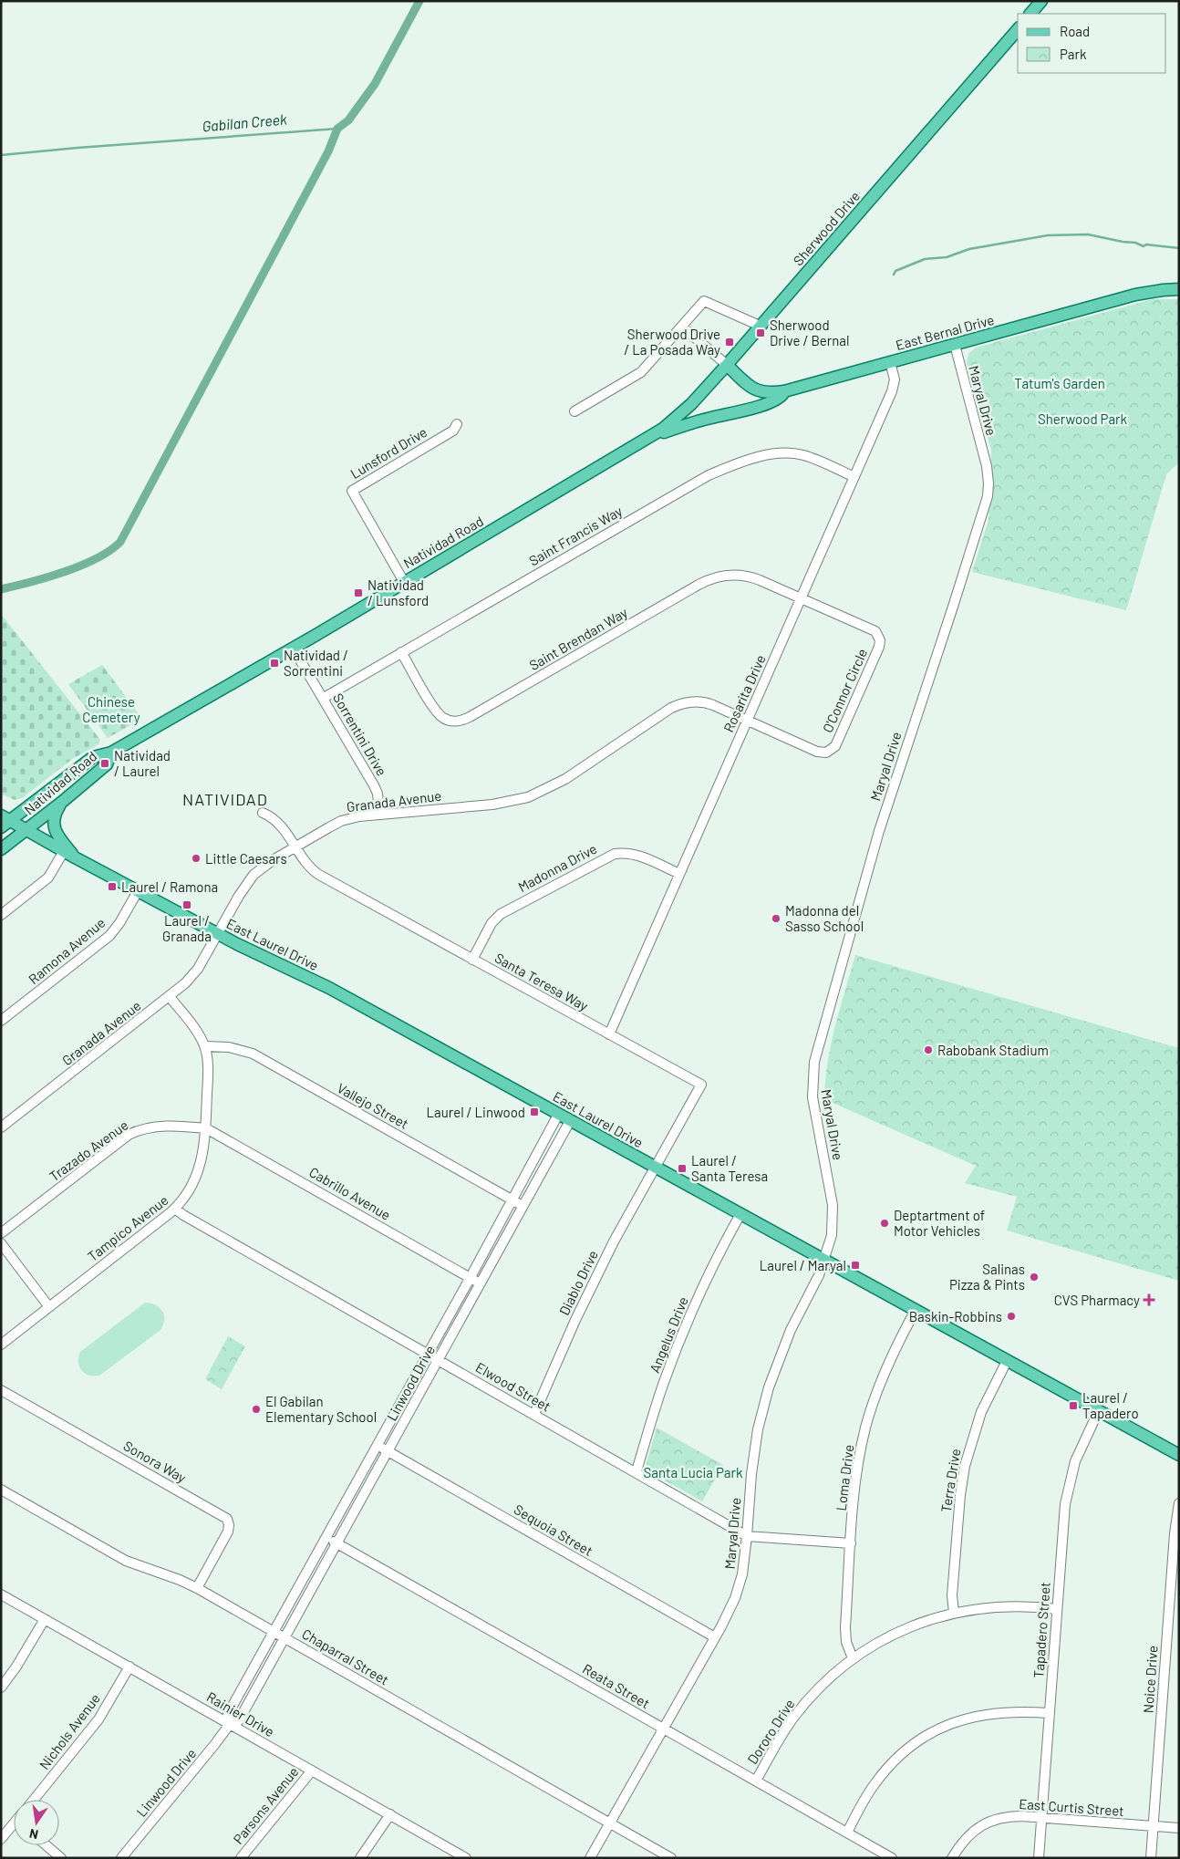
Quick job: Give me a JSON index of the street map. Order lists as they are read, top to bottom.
{
  "streets": {
    "main road": [
      "Sherwood Drive",
      "East Bernal Drive",
      "Natividad Road",
      "East Laurel Drive"
    ],
    "street": [
      "Maryal Drive",
      "Lunsford Drive",
      "Saint Francis Way",
      "Saint Brendan Way",
      "O'Connor Circle",
      "Rosarita Drive",
      "Sorrentini Drive",
      "Granada Avenue",
      "Madonna Drive",
      "Ramona Avenue",
      "Santa Teresa Way",
      "Vallejo Street",
      "Trazado Avenue",
      "Cabrillo Avenue",
      "Tampico Avenue",
      "Diablo Drive",
      "Angelus Drive",
      "Linwood Drive",
      "Elwood Street",
      "Sonora Way",
      "Loma Drive",
      "Terra Drive",
      "Sequoia Street",
      "Tapadero Street",
      "Chaparral Street",
      "Noice Drive",
      "Reata Street",
      "Rainier Drive",
      "Nichols Avenue",
      "Dororo Drive",
      "Parsons Avenue",
      "East Curtis Street"
    ]
  },
  "crossings": [
    ["Sherwood Drive", "East Bernal Drive"],
    ["Sherwood Drive", "Natividad Road"],
    ["East Bernal Drive", "Maryal Drive"],
    ["East Bernal Drive", "Rosarita Drive"],
    ["Maryal Drive", "East Laurel Drive"],
    ["Maryal Drive", "Elwood Street"],
    ["Maryal Drive", "Sequoia Street"],
    ["Maryal Drive", "Chaparral Street"],
    ["Maryal Drive", "Reata Street"],
    ["Lunsford Drive", "Natividad Road"],
    ["Saint Francis Way", "Saint Brendan Way"],
    ["Saint Francis Way", "Rosarita Drive"],
    ["Saint Francis Way", "Sorrentini Drive"],
    ["Natividad Road", "Sorrentini Drive"],
    ["Natividad Road", "East Laurel Drive"],
    ["Saint Brendan Way", "O'Connor Circle"],
    ["Saint Brendan Way", "Rosarita Drive"],
    ["O'Connor Circle", "Rosarita Drive"],
    ["O'Connor Circle", "Granada Avenue"],
    ["Rosarita Drive", "Granada Avenue"],
    ["Rosarita Drive", "Madonna Drive"],
    ["Rosarita Drive", "Santa Teresa Way"],
    ["Sorrentini Drive", "Granada Avenue"],
    ["Granada Avenue", "East Laurel Drive"],
    ["Granada Avenue", "Santa Teresa Way"],
    ["Granada Avenue", "Tampico Avenue"],
    ["Madonna Drive", "Santa Teresa Way"],
    ["East Laurel Drive", "Ramona Avenue"],
    ["East Laurel Drive", "Santa Teresa Way"],
    ["East Laurel Drive", "Diablo Drive"],
    ["East Laurel Drive", "Angelus Drive"],
    ["East Laurel Drive", "Linwood Drive"],
    ["East Laurel Drive", "Loma Drive"],
    ["East Laurel Drive", "Terra Drive"],
    ["East Laurel Drive", "Tapadero Street"],
    ["Santa Teresa Way", "Diablo Drive"],
    ["Vallejo Street", "Tampico Avenue"],
    ["Vallejo Street", "Linwood Drive"],
    ["Trazado Avenue", "Cabrillo Avenue"],
    ["Trazado Avenue", "Tampico Avenue"],
    ["Cabrillo Avenue", "Tampico Avenue"],
    ["Cabrillo Avenue", "Linwood Drive"],
    ["Tampico Avenue", "Elwood Street"],
    ["Diablo Drive", "Elwood Street"],
    ["Angelus Drive", "Elwood Street"],
    ["Linwood Drive", "Elwood Street"],
    ["Linwood Drive", "Sequoia Street"],
    ["Linwood Drive", "Chaparral Street"],
    ["Linwood Drive", "Reata Street"],
    ["Linwood Drive", "Rainier Drive"],
    ["Elwood Street", "Loma Drive"],
    ["Sonora Way", "Chaparral Street"],
    ["Loma Drive", "Dororo Drive"],
    ["Terra Drive", "Dororo Drive"],
    ["Tapadero Street", "Dororo Drive"],
    ["Tapadero Street", "East Curtis Street"],
    ["Noice Drive", "East Curtis Street"],
    ["Reata Street", "Dororo Drive"],
    ["Rainier Drive", "Nichols Avenue"],
    ["Rainier Drive", "Parsons Avenue"]
  ],
  "districts": ["NATIVIDAD"],
  "water": ["Gabilan Creek"],
  "parks": [
    "Tatum's Garden",
    "Sherwood Park",
    "Chinese Cemetery",
    "Santa Lucia Park"
  ],
  "places": {
    "transit": [
      "Sherwood Drive / Bernal",
      "Sherwood Drive / La Posada Way",
      "Natividad / Lunsford",
      "Natividad / Sorrentini",
      "Natividad / Laurel",
      "Laurel / Ramona",
      "Laurel / Granada",
      "Laurel / Linwood",
      "Laurel / Santa Teresa",
      "Laurel / Maryal",
      "Laurel / Tapadero"
    ],
    "other": [
      "Little Caesars",
      "Madonna del Sasso School",
      "Rabobank Stadium",
      "Deptartment of Motor Vehicles",
      "Salinas Pizza & Pints",
      "Baskin-Robbins",
      "El Gabilan Elementary School"
    ],
    "health": ["CVS Pharmacy"]
  },
  "legend": ["Road", "Park"],
  "north": "bottom"
}
